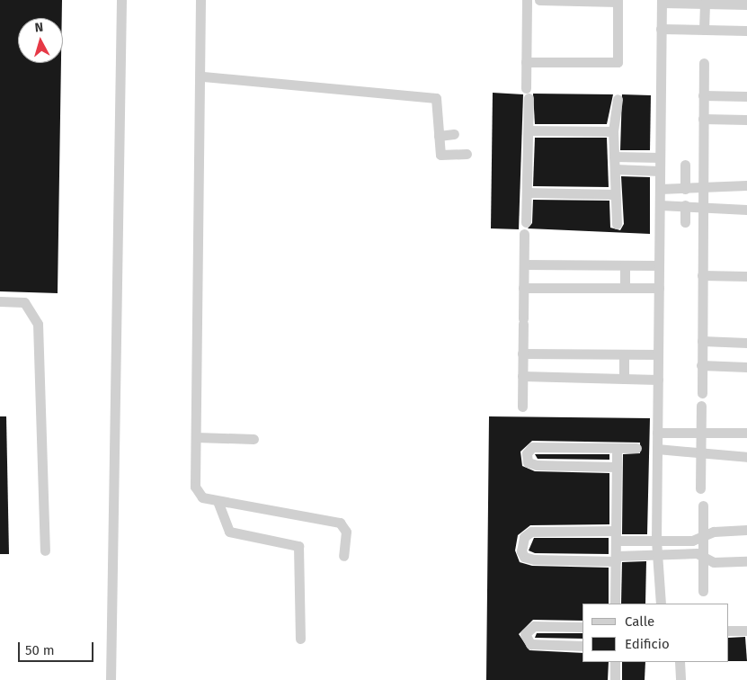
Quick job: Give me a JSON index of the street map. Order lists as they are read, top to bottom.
{
  "legend": ["Calle", "Edificio"],
  "scale_bar": "50 m",
  "north": "top"
}
